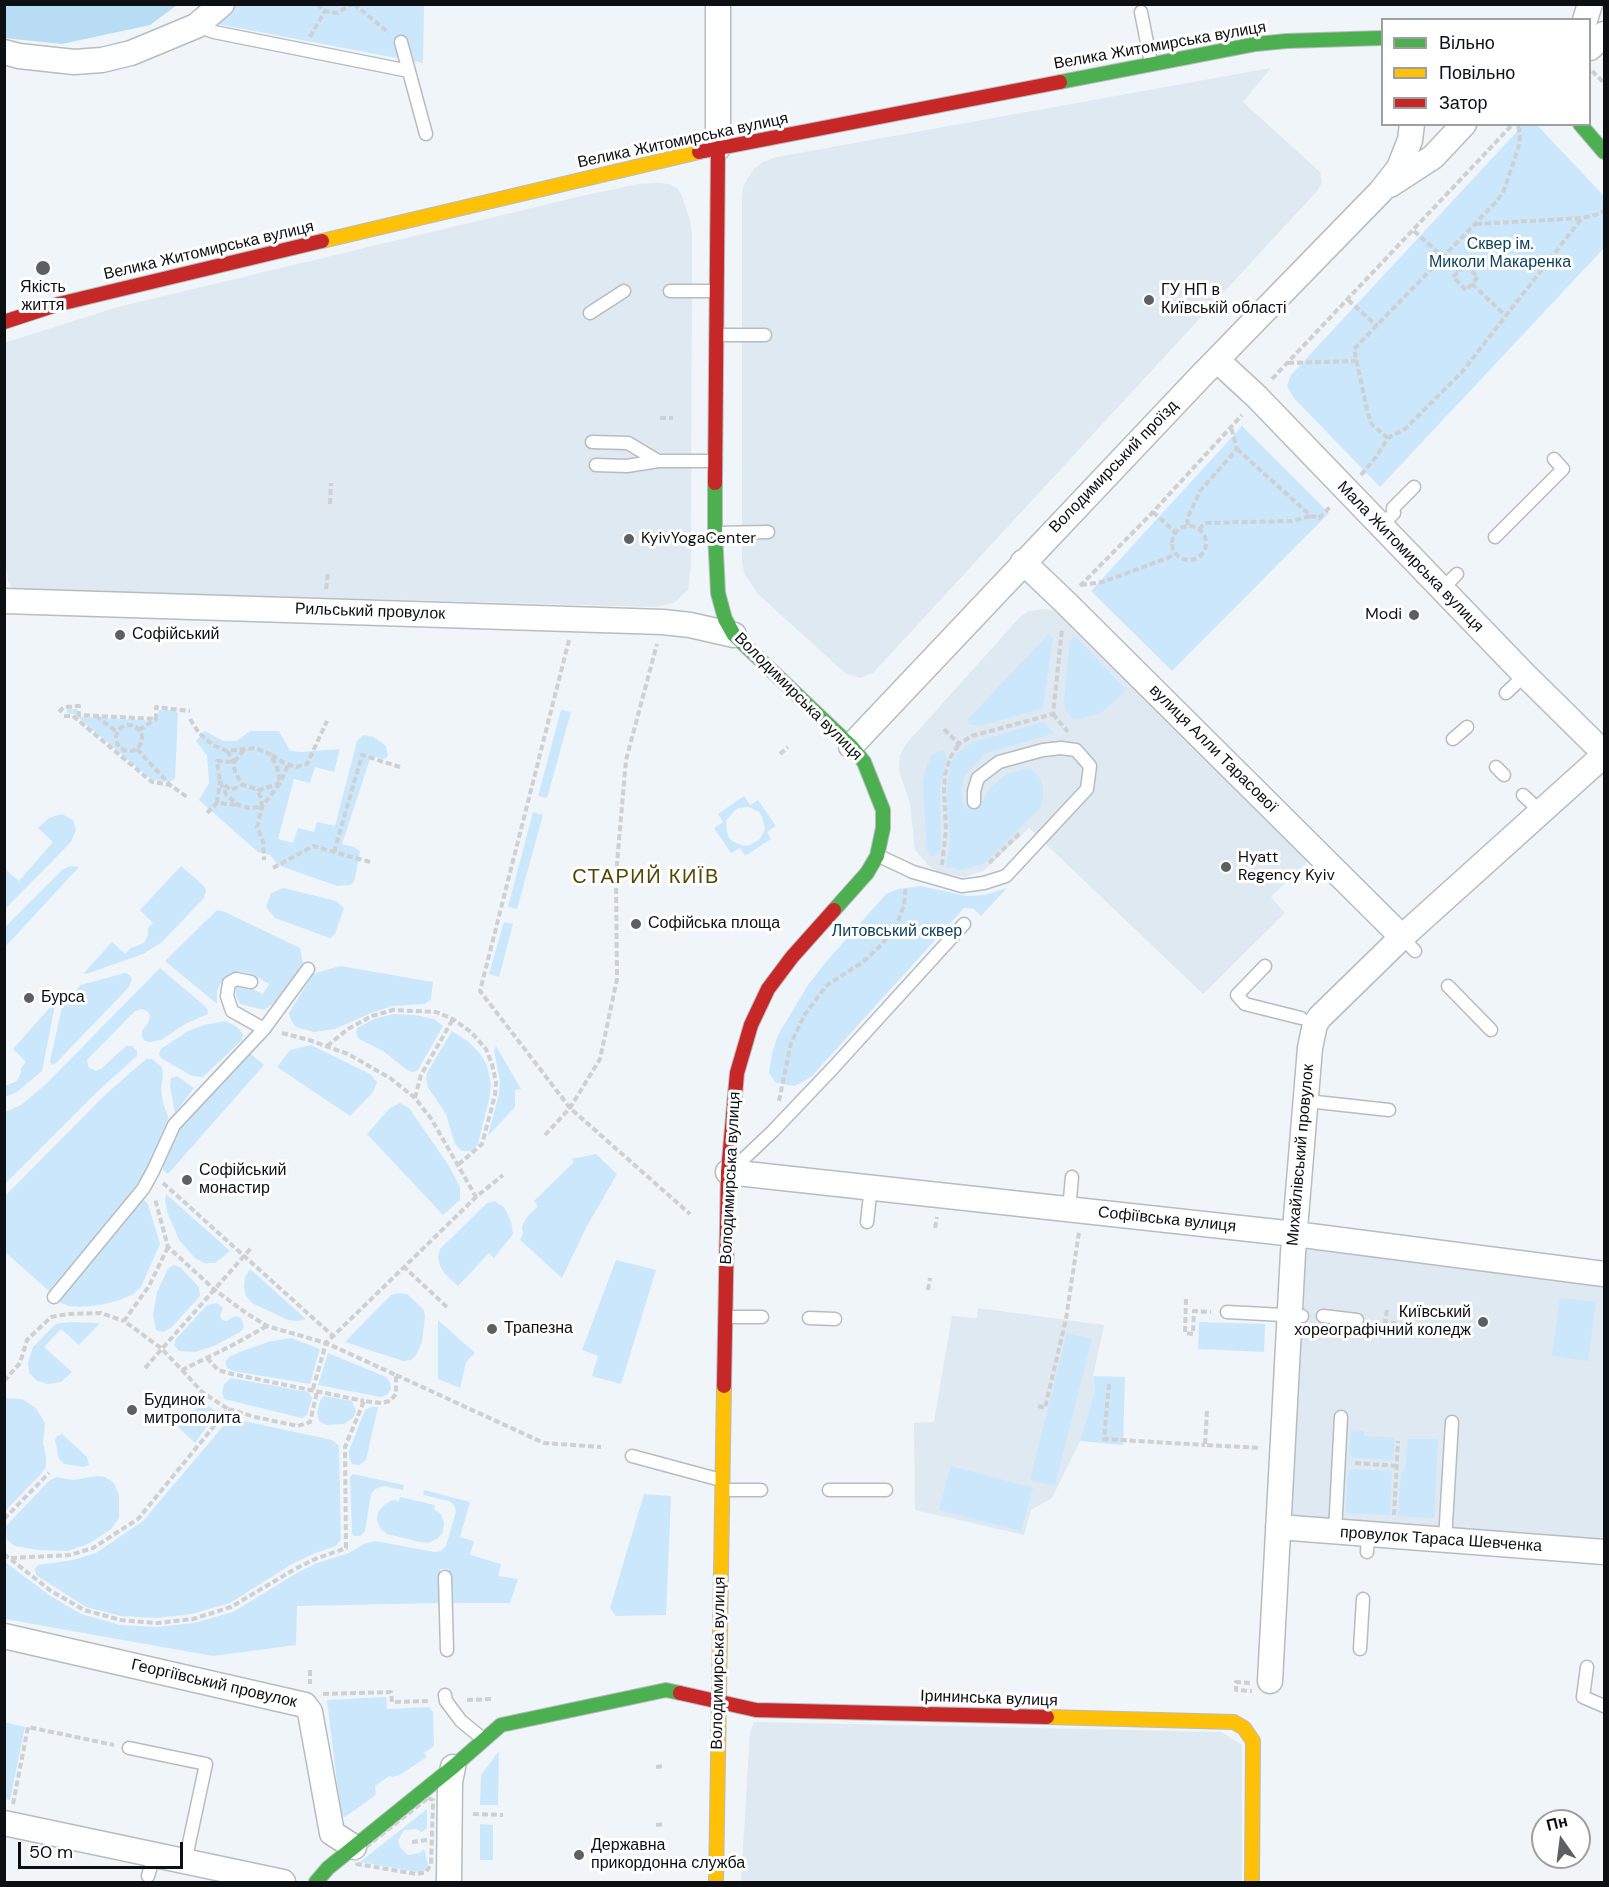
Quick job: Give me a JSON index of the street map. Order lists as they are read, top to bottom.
{
  "streets": {
    "main road": ["Велика Житомирська вулиця", "Володимирська вулиця", "Ірининська вулиця"],
    "street": [
      "Володимирський проїзд",
      "Мала Житомирська вулиця",
      "Рильський провулок",
      "вулиця Алли Тарасової",
      "Михайлівський провулок",
      "Софіївська вулиця",
      "провулок Тараса Шевченка",
      "Георгіївський провулок"
    ]
  },
  "crossings": [
    ["Велика Житомирська вулиця", "Володимирська вулиця"],
    ["Володимирський проїзд", "Мала Житомирська вулиця"],
    ["Володимирський проїзд", "Володимирська вулиця"],
    ["Володимирський проїзд", "вулиця Алли Тарасової"],
    ["Мала Житомирська вулиця", "Михайлівський провулок"],
    ["Рильський провулок", "Володимирська вулиця"],
    ["Володимирська вулиця", "Софіївська вулиця"],
    ["Володимирська вулиця", "Ірининська вулиця"],
    ["вулиця Алли Тарасової", "Михайлівський провулок"],
    ["Михайлівський провулок", "Софіївська вулиця"],
    ["Михайлівський провулок", "провулок Тараса Шевченка"],
    ["Георгіївський провулок", "Ірининська вулиця"]
  ],
  "districts": ["СТАРИЙ КИЇВ"],
  "parks": ["Сквер ім. Миколи Макаренка", "Литовський сквер"],
  "places": [
    "Якість життя",
    "ГУ НП в Київській області",
    "KyivYogaCenter",
    "Modi",
    "Софійський",
    "Hyatt Regency Kyiv",
    "Софійська площа",
    "Бурса",
    "Софійський монастир",
    "Київський хореографічний коледж",
    "Трапезна",
    "Будинок митрополита",
    "Державна прикордонна служба"
  ],
  "legend": ["Вільно", "Повільно", "Затор"],
  "scale_bar": "50 m",
  "north": "top"
}
